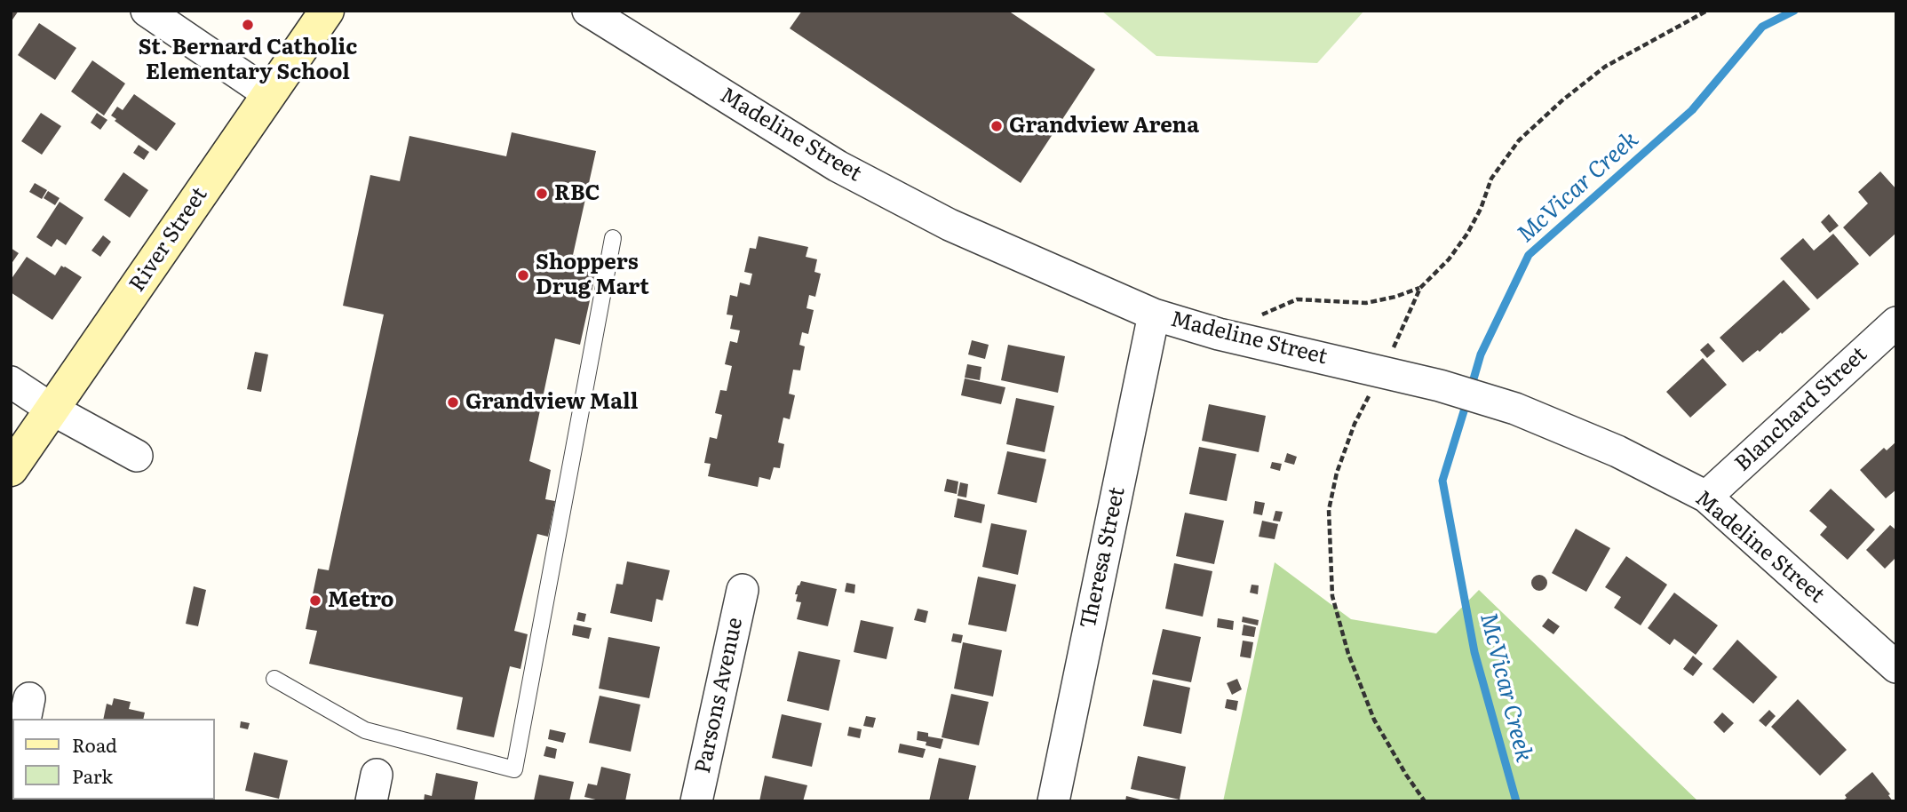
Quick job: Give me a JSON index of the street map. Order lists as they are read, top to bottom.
{
  "streets": {
    "main road": ["River Street"],
    "street": [
      "Madeline Street",
      "Blanchard Street",
      "Theresa Street",
      "Parsons Avenue"
    ]
  },
  "crossings": [
    ["Madeline Street", "Blanchard Street"],
    ["Madeline Street", "Theresa Street"]
  ],
  "water": ["McVicar Creek"],
  "places": [
    "St. Bernard Catholic Elementary School",
    "Grandview Arena",
    "RBC",
    "Shoppers Drug Mart",
    "Grandview Mall",
    "Metro"
  ],
  "legend": ["Road", "Park"]
}
